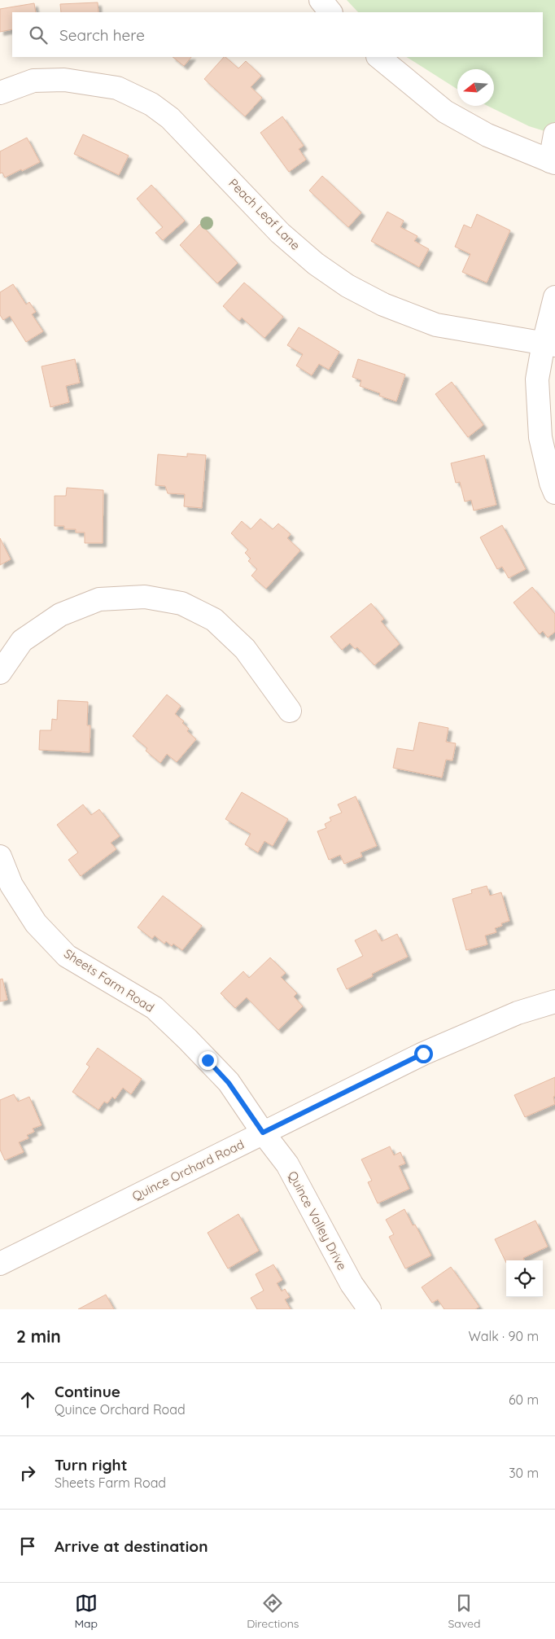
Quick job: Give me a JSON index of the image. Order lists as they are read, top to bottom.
{
  "streets": {
    "street": [
      "Peach Leaf Lane",
      "Sheets Farm Road",
      "Quince Orchard Road",
      "Quince Valley Drive"
    ]
  },
  "crossings": [
    ["Sheets Farm Road", "Quince Orchard Road"],
    ["Sheets Farm Road", "Quince Valley Drive"],
    ["Quince Orchard Road", "Quince Valley Drive"]
  ],
  "north": "left",
  "page": {
    "search": "Search here",
    "heading": ["2 min", "Walk · 90 m"],
    "list": [
      ["Continue", "Quince Orchard Road", "60 m"],
      ["Turn right", "Sheets Farm Road", "30 m"],
      "Arrive at destination"
    ],
    "nav": ["Map", "Directions", "Saved"]
  }
}
